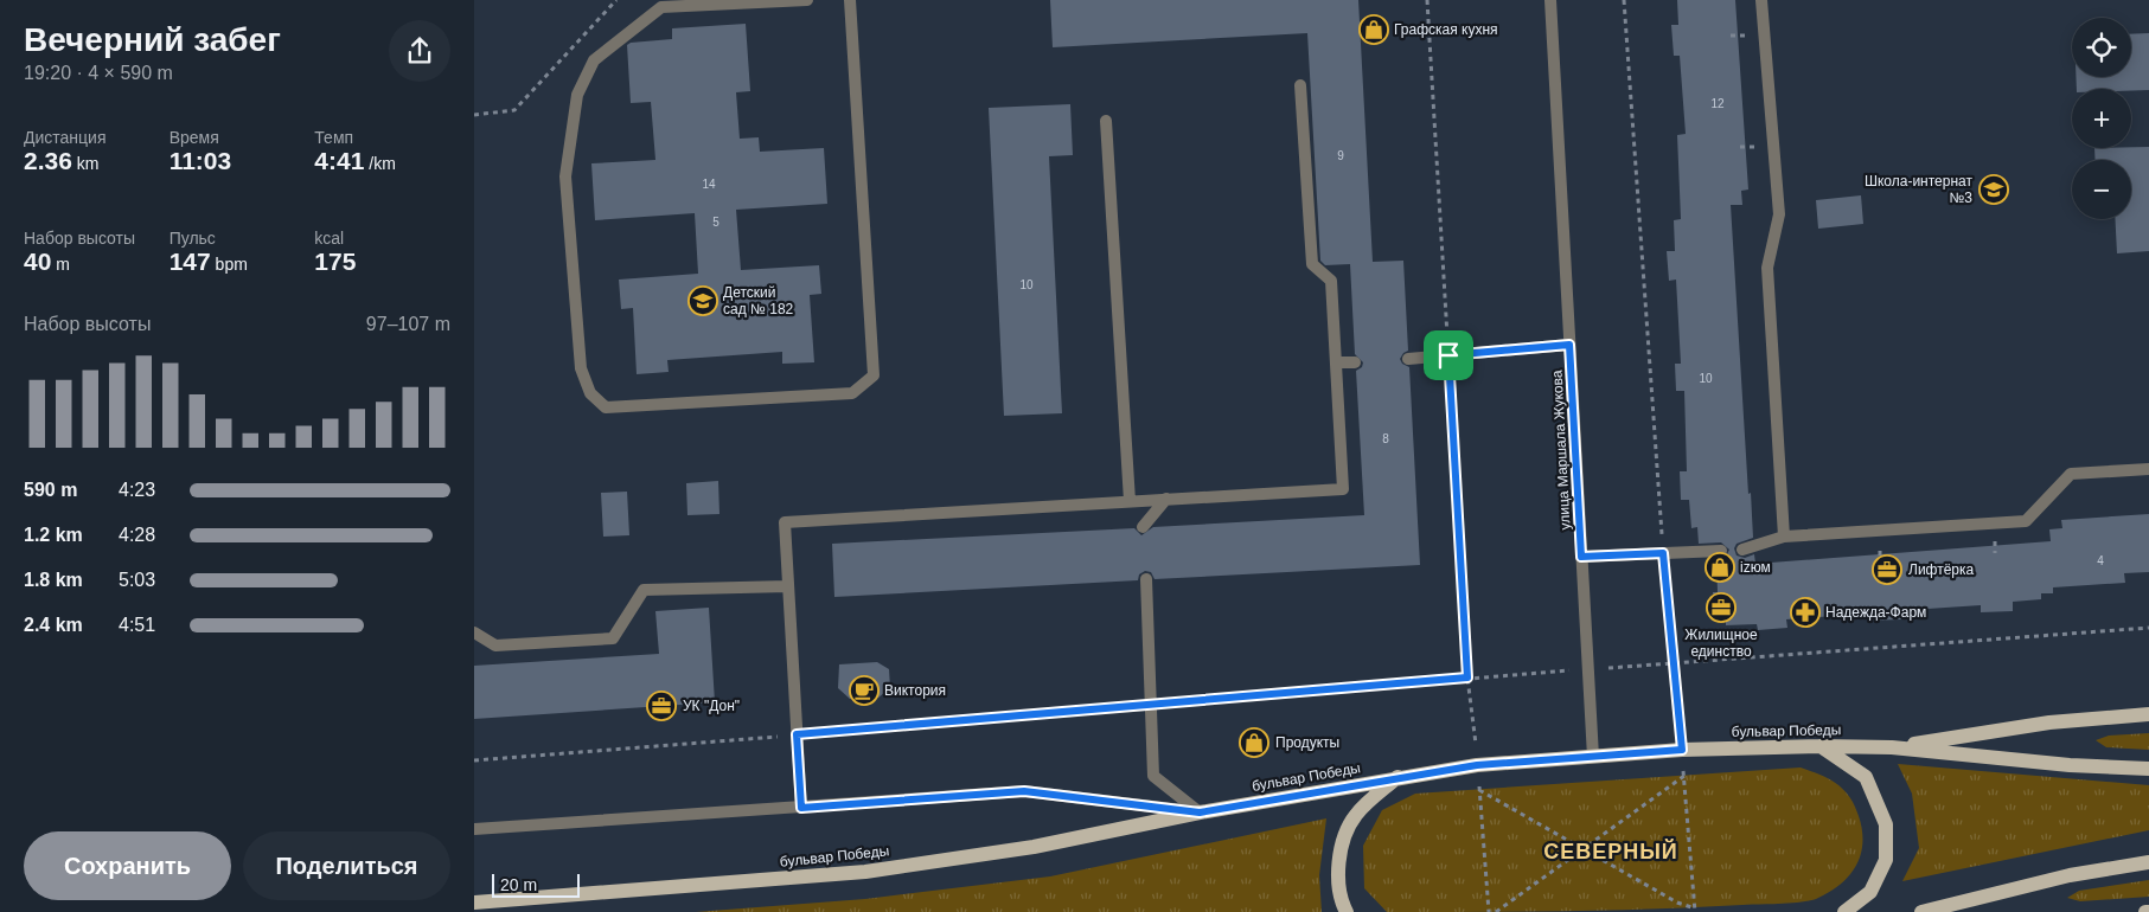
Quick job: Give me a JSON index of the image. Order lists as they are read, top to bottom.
{
  "streets": {
    "main road": ["бульвар Победы"],
    "street": ["улица Маршала Жукова"]
  },
  "crossings": [
    ["улица Маршала Жукова", "бульвар Победы"]
  ],
  "districts": ["СЕВЕРНЫЙ"],
  "places": {
    "shop": ["Графская кухня", "izюм", "Продукты"],
    "school or university": ["Школа-интернат №3", "Детский сад № 182"],
    "office": ["Лифтёрка", "Жилищное единство", "УК \"Дон\""],
    "pharmacy": ["Надежда-Фарм"],
    "cafe": ["Виктория"]
  },
  "house_numbers": [
    "12",
    "9",
    "14",
    "5",
    "10",
    "10",
    "8",
    "4"
  ],
  "scale_bar": "20 m",
  "page": {
    "heading": ["Вечерний забег", "19:20 · 4 × 590 m"],
    "map_buttons": ["+", "−"],
    "stats": [
      ["Дистанция", "2.36 km"],
      ["Время", "11:03"],
      ["Темп", "4:41 /km"],
      ["Набор высоты", "40 m"],
      ["Пульс", "147 bpm"],
      ["kcal", "175"]
    ],
    "chart": ["Набор высоты", "97–107 m"],
    "list": [
      {
        "name": "590 m",
        "note": "4:23"
      },
      {
        "name": "1.2 km",
        "note": "4:28"
      },
      {
        "name": "1.8 km",
        "note": "5:03"
      },
      {
        "name": "2.4 km",
        "note": "4:51"
      }
    ],
    "buttons": ["Сохранить", "Поделиться"],
    "scale": "20 m"
  }
}
